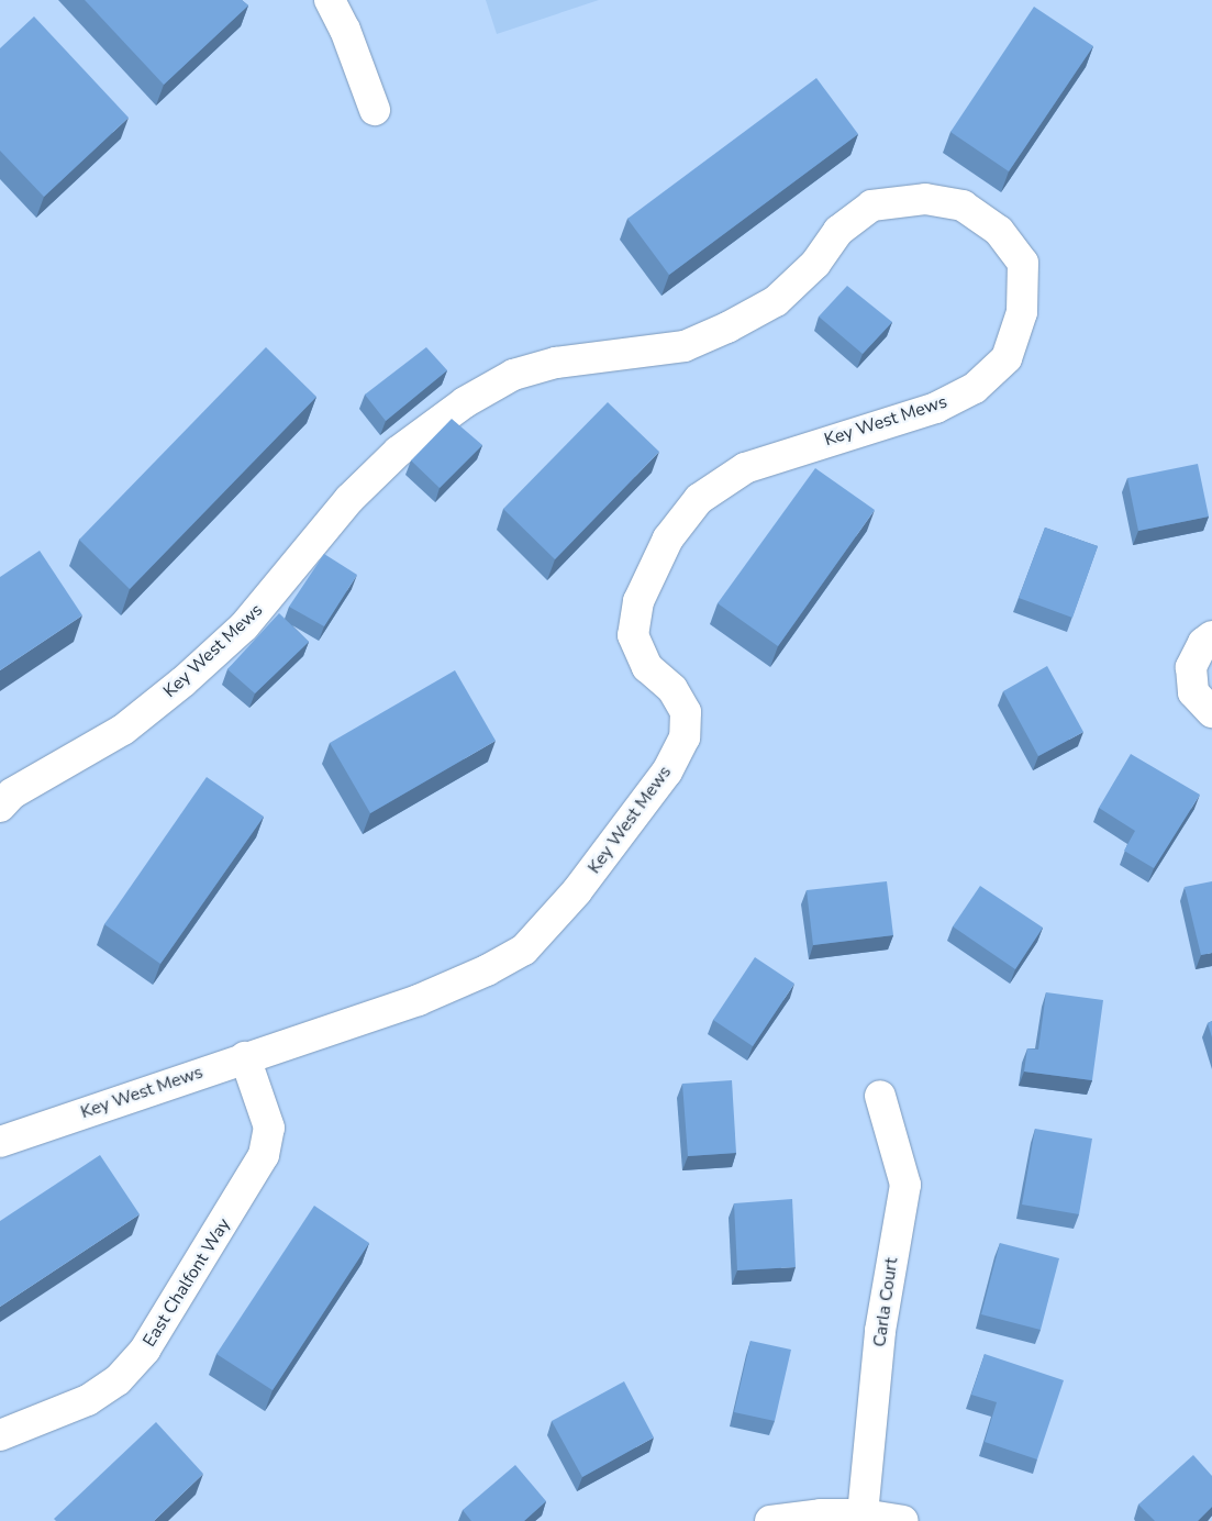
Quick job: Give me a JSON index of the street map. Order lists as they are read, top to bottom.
{
  "streets": {
    "street": ["Key West Mews", "East Chalfont Way", "Carla Court"]
  },
  "crossings": [
    ["Key West Mews", "East Chalfont Way"]
  ]
}
